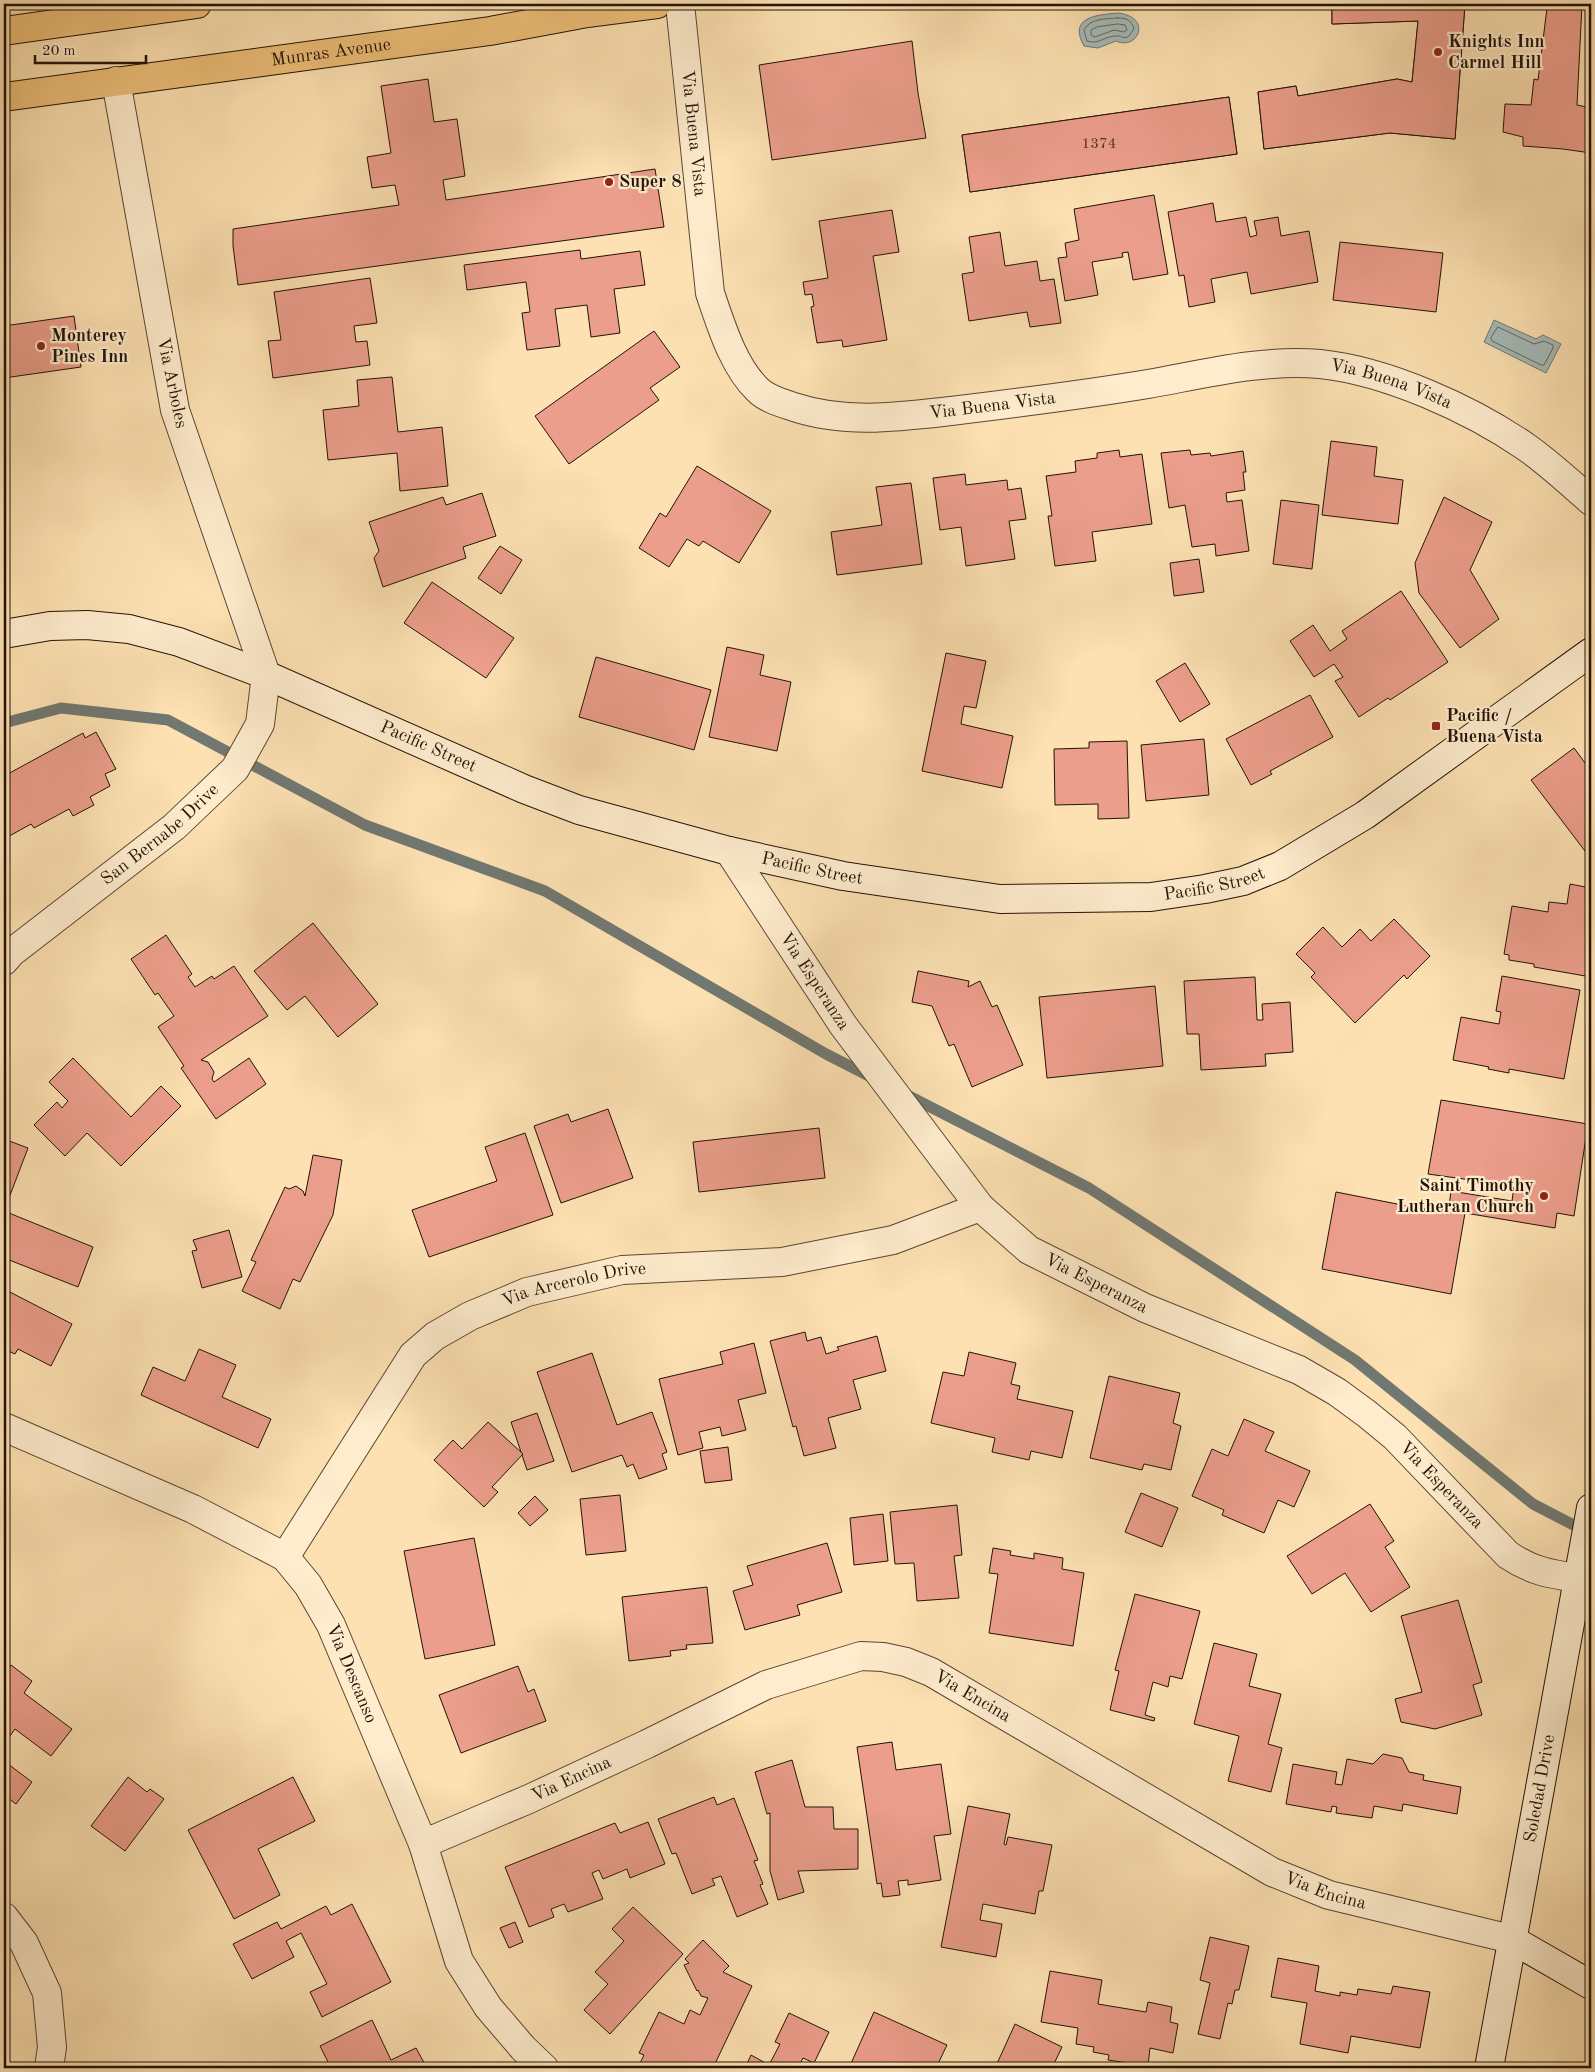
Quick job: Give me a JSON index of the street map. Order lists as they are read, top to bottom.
{
  "streets": {
    "main road": ["Munras Avenue"],
    "street": [
      "Via Buena Vista",
      "Via Arboles",
      "Pacific Street",
      "San Bernabe Drive",
      "Via Esperanza",
      "Via Arcerolo Drive",
      "Via Descanso",
      "Via Encina",
      "Soledad Drive"
    ]
  },
  "crossings": [
    ["Munras Avenue", "Via Arboles"],
    ["Via Arboles", "Pacific Street"],
    ["Via Arboles", "San Bernabe Drive"],
    ["Pacific Street", "San Bernabe Drive"],
    ["Pacific Street", "Via Esperanza"],
    ["Via Esperanza", "Via Arcerolo Drive"],
    ["Via Esperanza", "Soledad Drive"],
    ["Via Arcerolo Drive", "Via Descanso"],
    ["Via Descanso", "Via Encina"],
    ["Via Encina", "Soledad Drive"]
  ],
  "places": {
    "other": [
      "Knights Inn Carmel Hill",
      "Super 8",
      "Monterey Pines Inn",
      "Saint Timothy Lutheran Church"
    ],
    "transit": ["Pacific / Buena Vista"]
  },
  "house_numbers": ["1374"],
  "scale_bar": "20 m"
}
